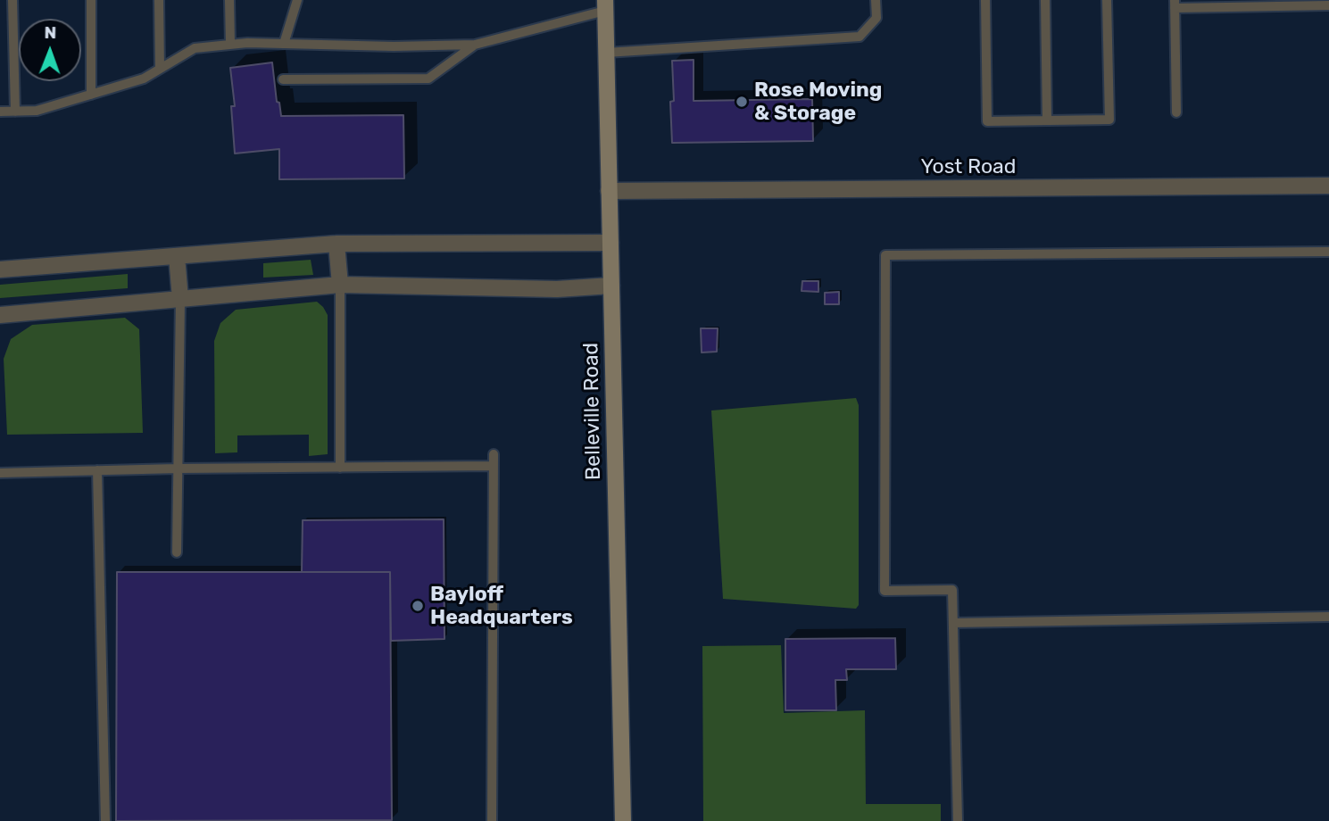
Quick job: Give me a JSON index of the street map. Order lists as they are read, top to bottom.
{
  "streets": {
    "main road": ["Belleville Road"],
    "street": ["Yost Road"]
  },
  "crossings": [
    ["Yost Road", "Belleville Road"]
  ],
  "places": ["Rose Moving & Storage", "Bayloff Headquarters"],
  "north": "top"
}
